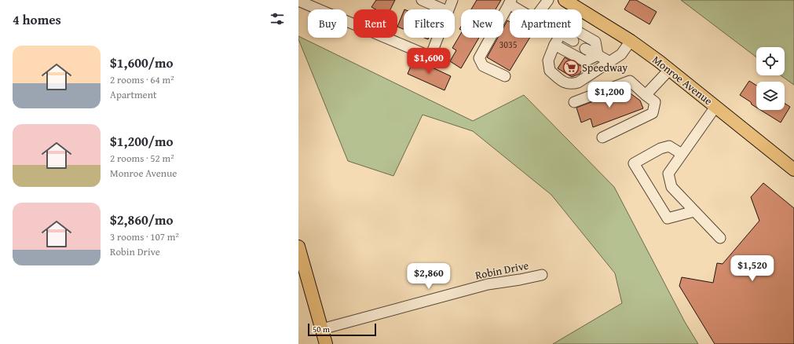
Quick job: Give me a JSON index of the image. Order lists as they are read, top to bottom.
{
  "streets": {
    "main road": ["Monroe Avenue"],
    "street": ["Robin Drive"]
  },
  "places": {
    "supermarket": ["Speedway"]
  },
  "house_numbers": ["3035"],
  "scale_bar": "50 m",
  "page": {
    "heading": "4 homes",
    "chip": [
      "Buy",
      "Rent",
      "Filters",
      "New",
      "Apartment"
    ],
    "list": [
      {
        "name": "$1,600/mo",
        "note": "2 rooms · 64 m² · Apartment"
      },
      {
        "name": "$1,200/mo",
        "note": "2 rooms · 52 m² · Monroe Avenue"
      },
      {
        "name": "$2,860/mo",
        "note": "3 rooms · 107 m² · Robin Drive"
      }
    ],
    "price": [
      "$1,600",
      "$1,200",
      "$1,520",
      "$2,860"
    ],
    "scale": "50 m"
  }
}
